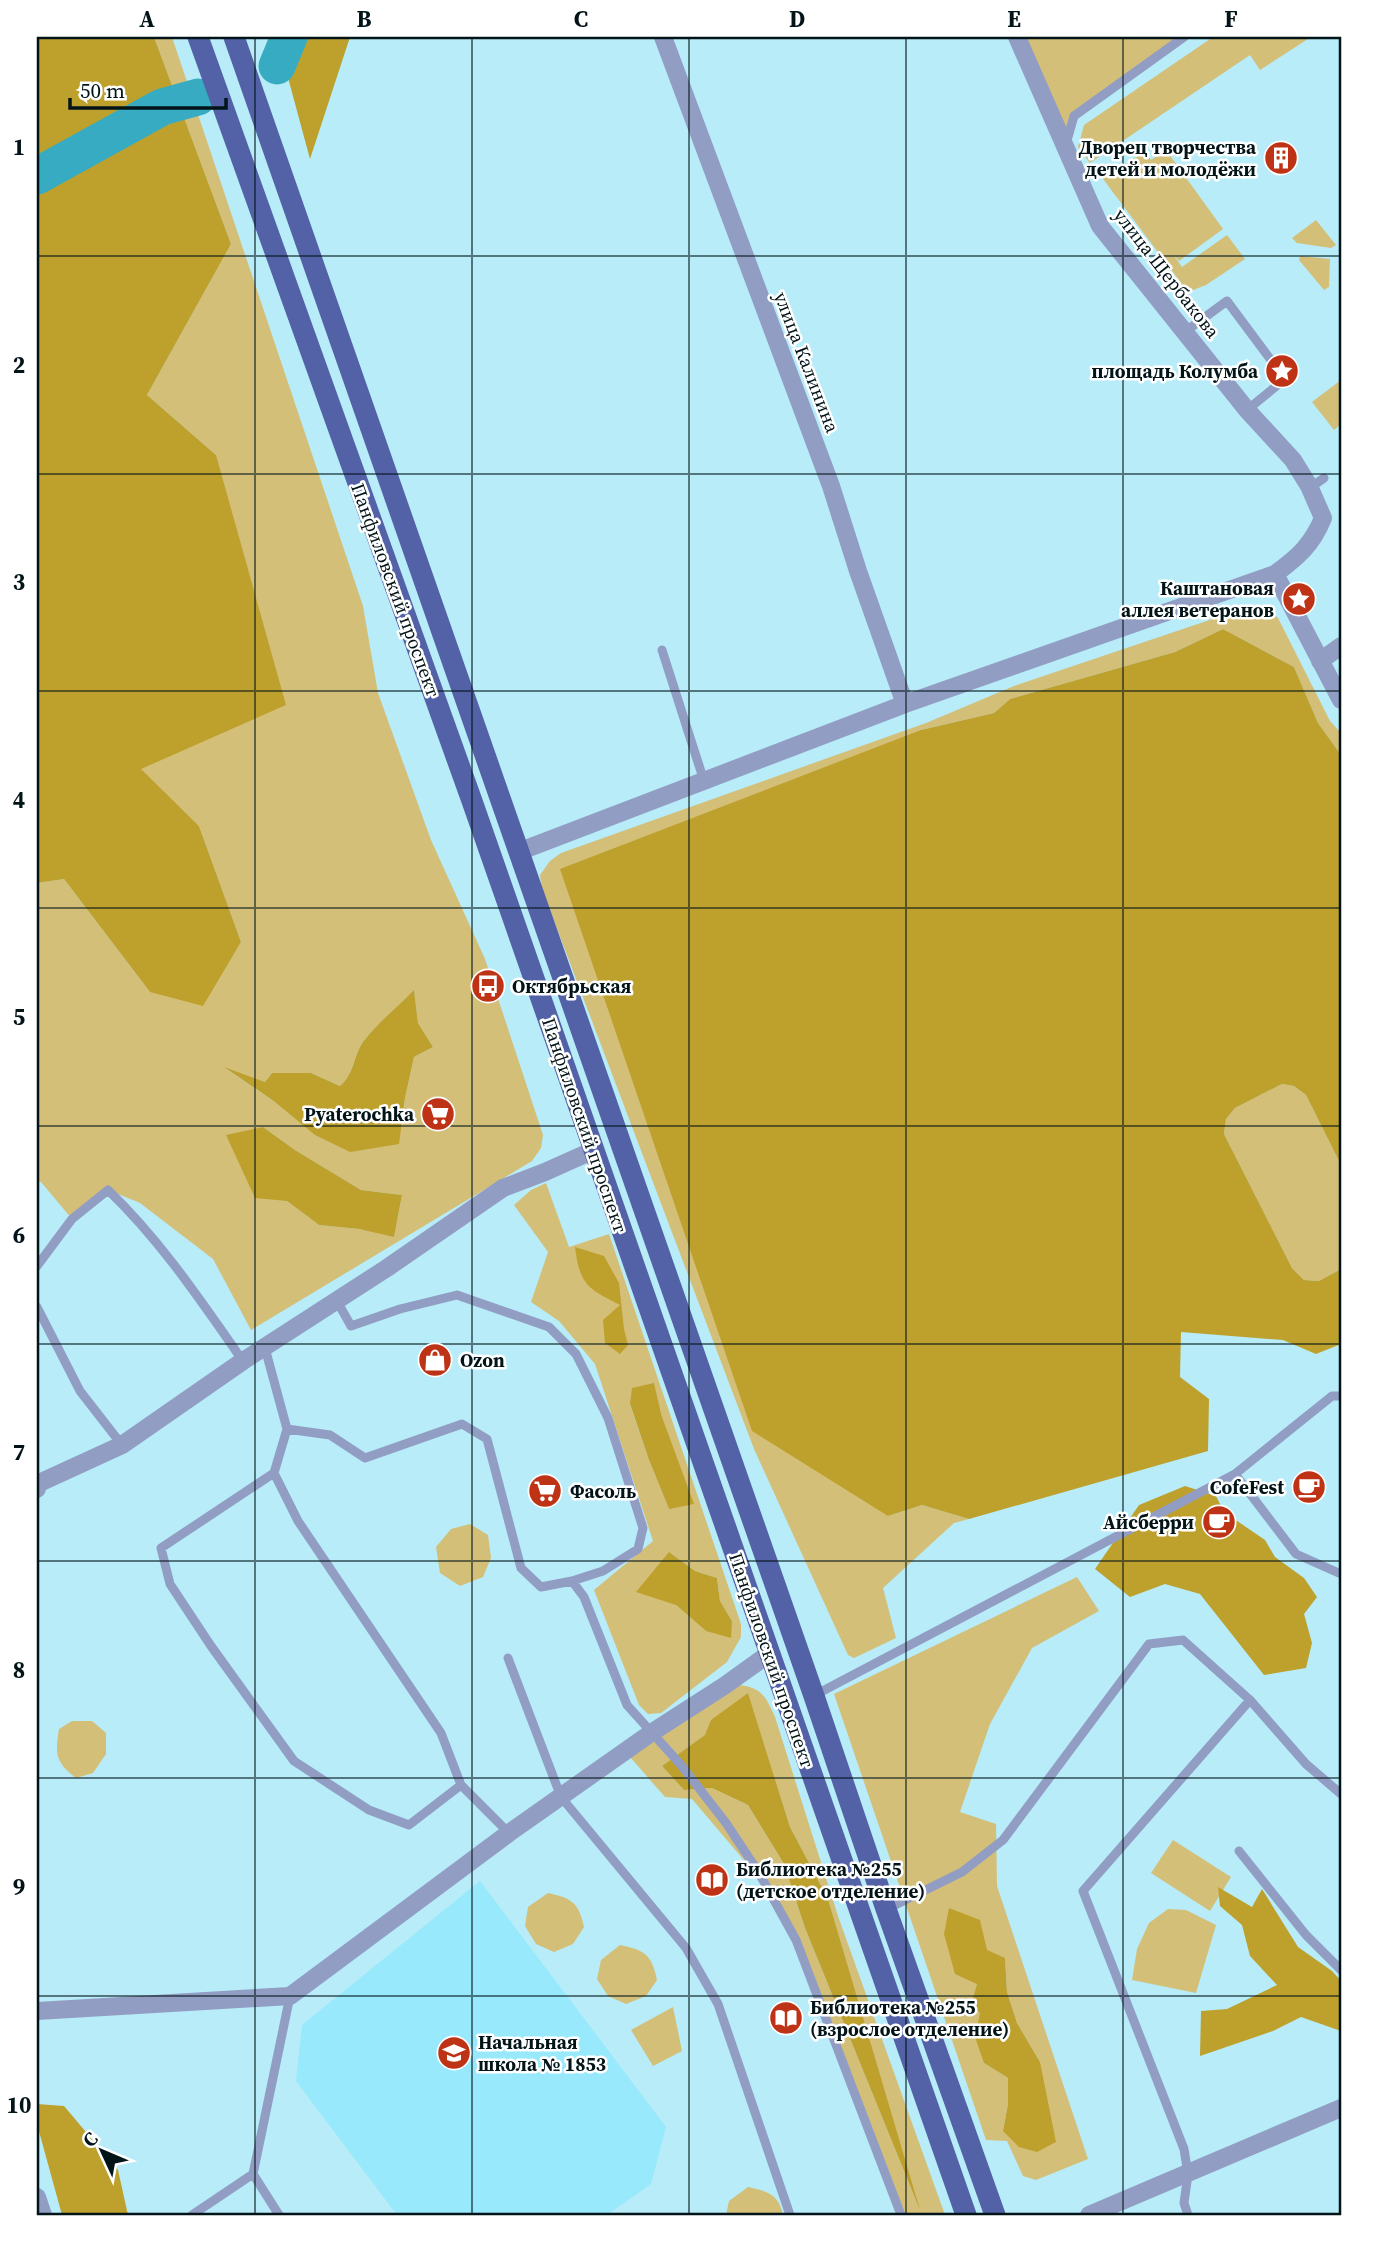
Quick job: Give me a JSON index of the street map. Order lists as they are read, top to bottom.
{
  "streets": {
    "main road": ["Панфиловский проспект"],
    "street": ["улица Щербакова", "улица Калинина"]
  },
  "crossings": [
    ["улица Щербакова", "улица Калинина"],
    ["улица Щербакова", "Панфиловский проспект"]
  ],
  "places": {
    "building": ["Дворец творчества детей и молодёжи"],
    "place": ["площадь Колумба", "Каштановая аллея ветеранов"],
    "bus stop": ["Октябрьская"],
    "supermarket": ["Pyaterochka", "Фасоль"],
    "shop": ["Ozon"],
    "cafe": ["CofeFest", "Айсберри"],
    "library": ["Библиотека №255 (детское отделение)", "Библиотека №255 (взрослое отделение)"],
    "school or university": ["Начальная школа № 1853"]
  },
  "scale_bar": "50 m",
  "north": "top left",
  "grid": {
    "columns": [
      "A",
      "B",
      "C",
      "D",
      "E",
      "F"
    ],
    "rows": [
      "1",
      "2",
      "3",
      "4",
      "5",
      "6",
      "7",
      "8",
      "9",
      "10"
    ]
  }
}
